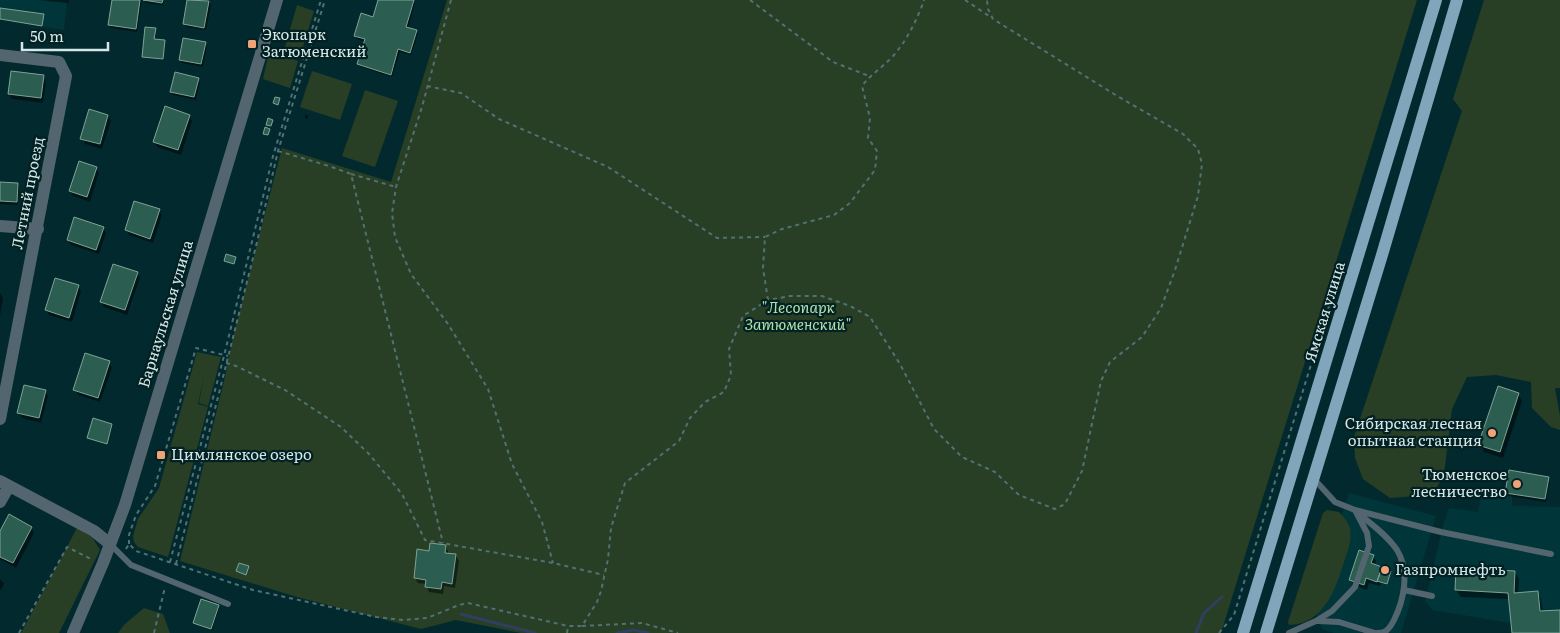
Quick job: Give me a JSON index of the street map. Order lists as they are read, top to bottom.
{
  "streets": {
    "main road": ["Ямская улица"],
    "street": ["Летний проезд", "Барнаульская улица"]
  },
  "parks": ["\"Лесопарк Затюменский\""],
  "places": {
    "transit": ["Экопарк Затюменский", "Цимлянское озеро"],
    "other": ["Сибирская лесная опытная станция", "Тюменское лесничество", "Газпромнефть"]
  },
  "scale_bar": "50 m"
}
